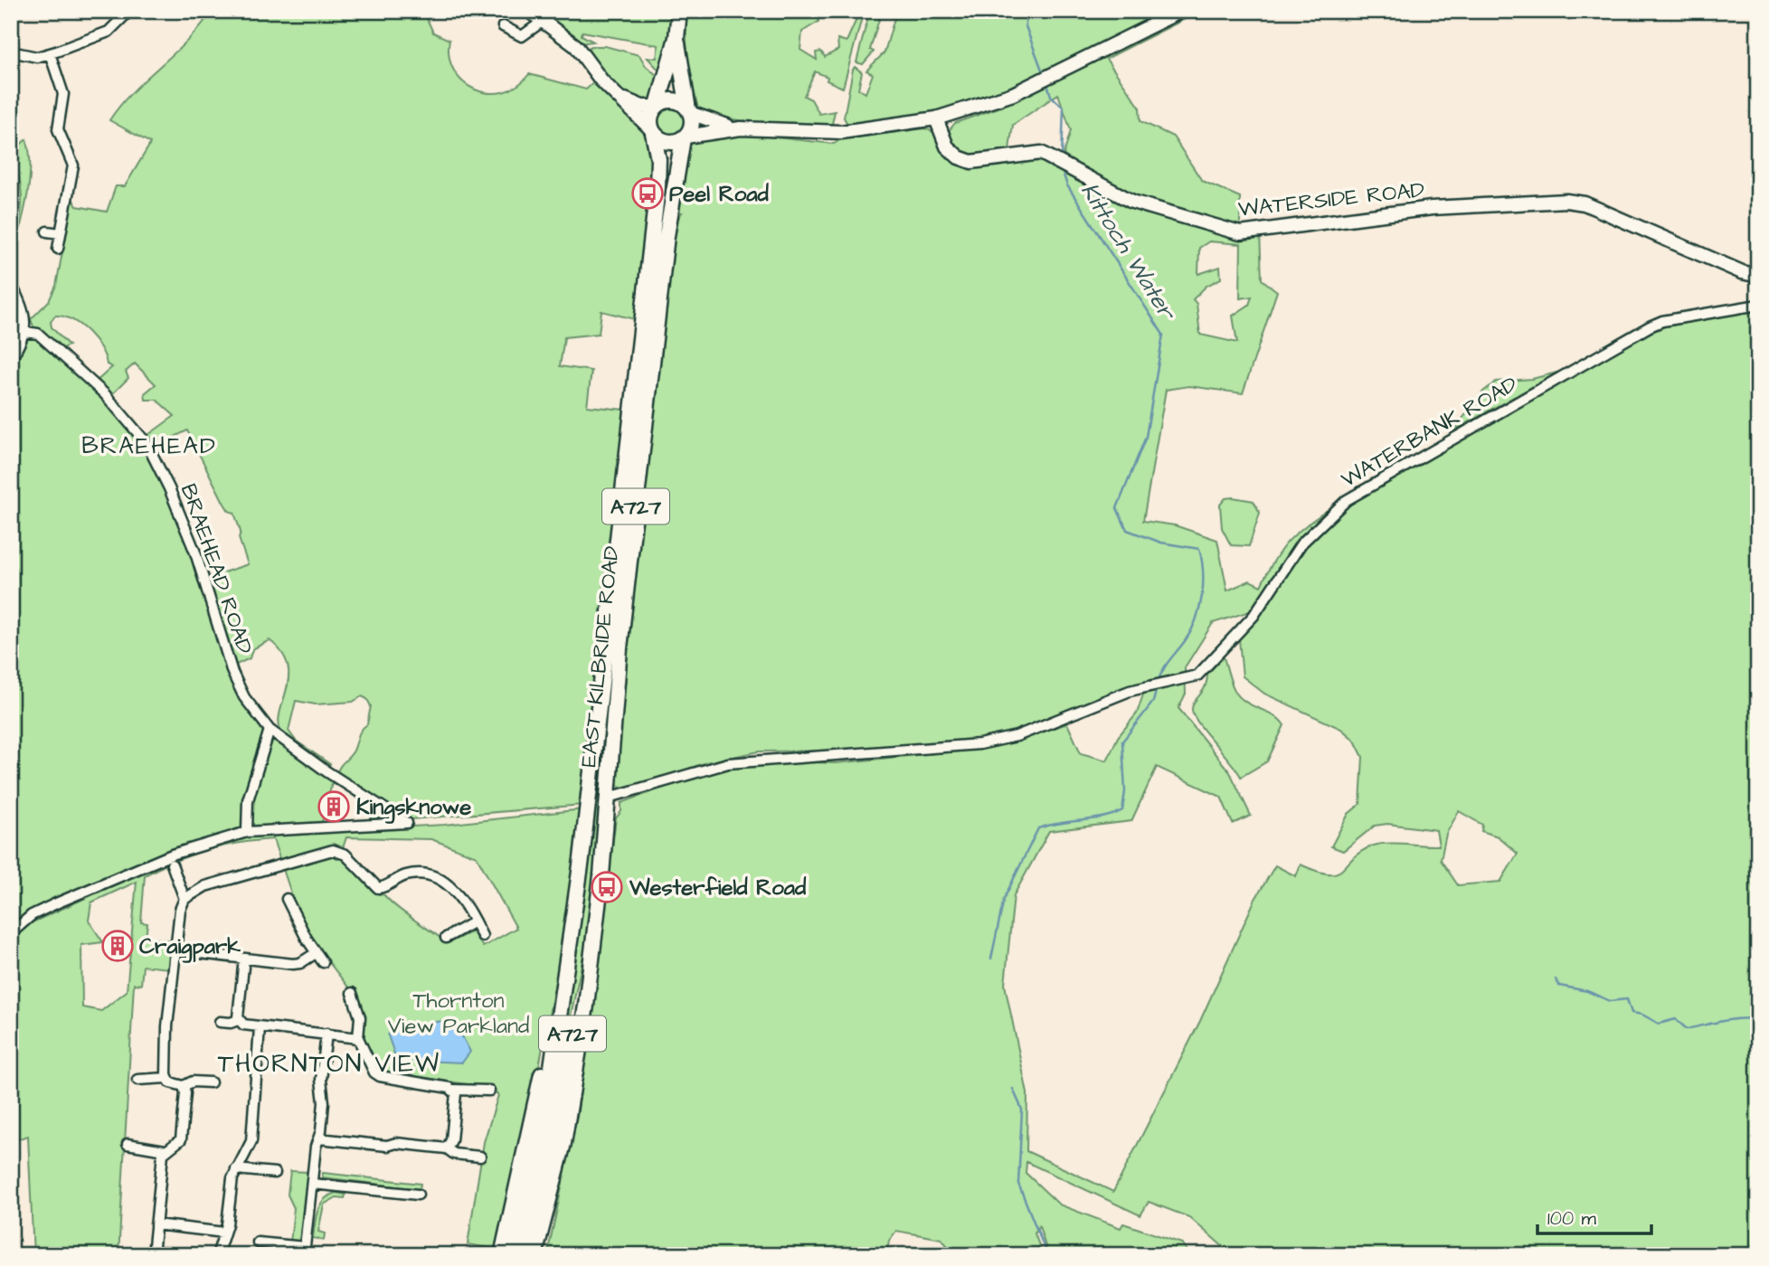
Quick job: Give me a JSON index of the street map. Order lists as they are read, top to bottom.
{
  "streets": {
    "main road": ["A727", "EAST KILBRIDE ROAD"],
    "street": ["WATERSIDE ROAD", "WATERBANK ROAD", "BRAEHEAD ROAD"]
  },
  "crossings": [
    ["WATERBANK ROAD", "EAST KILBRIDE ROAD"],
    ["A727", "EAST KILBRIDE ROAD"]
  ],
  "districts": ["BRAEHEAD", "THORNTON VIEW"],
  "water": ["Kittoch Water"],
  "parks": ["Thornton View Parkland"],
  "places": {
    "bus stop": ["Peel Road", "Westerfield Road"],
    "building": ["Kingsknowe", "Craigpark"]
  },
  "scale_bar": "100 m"
}
